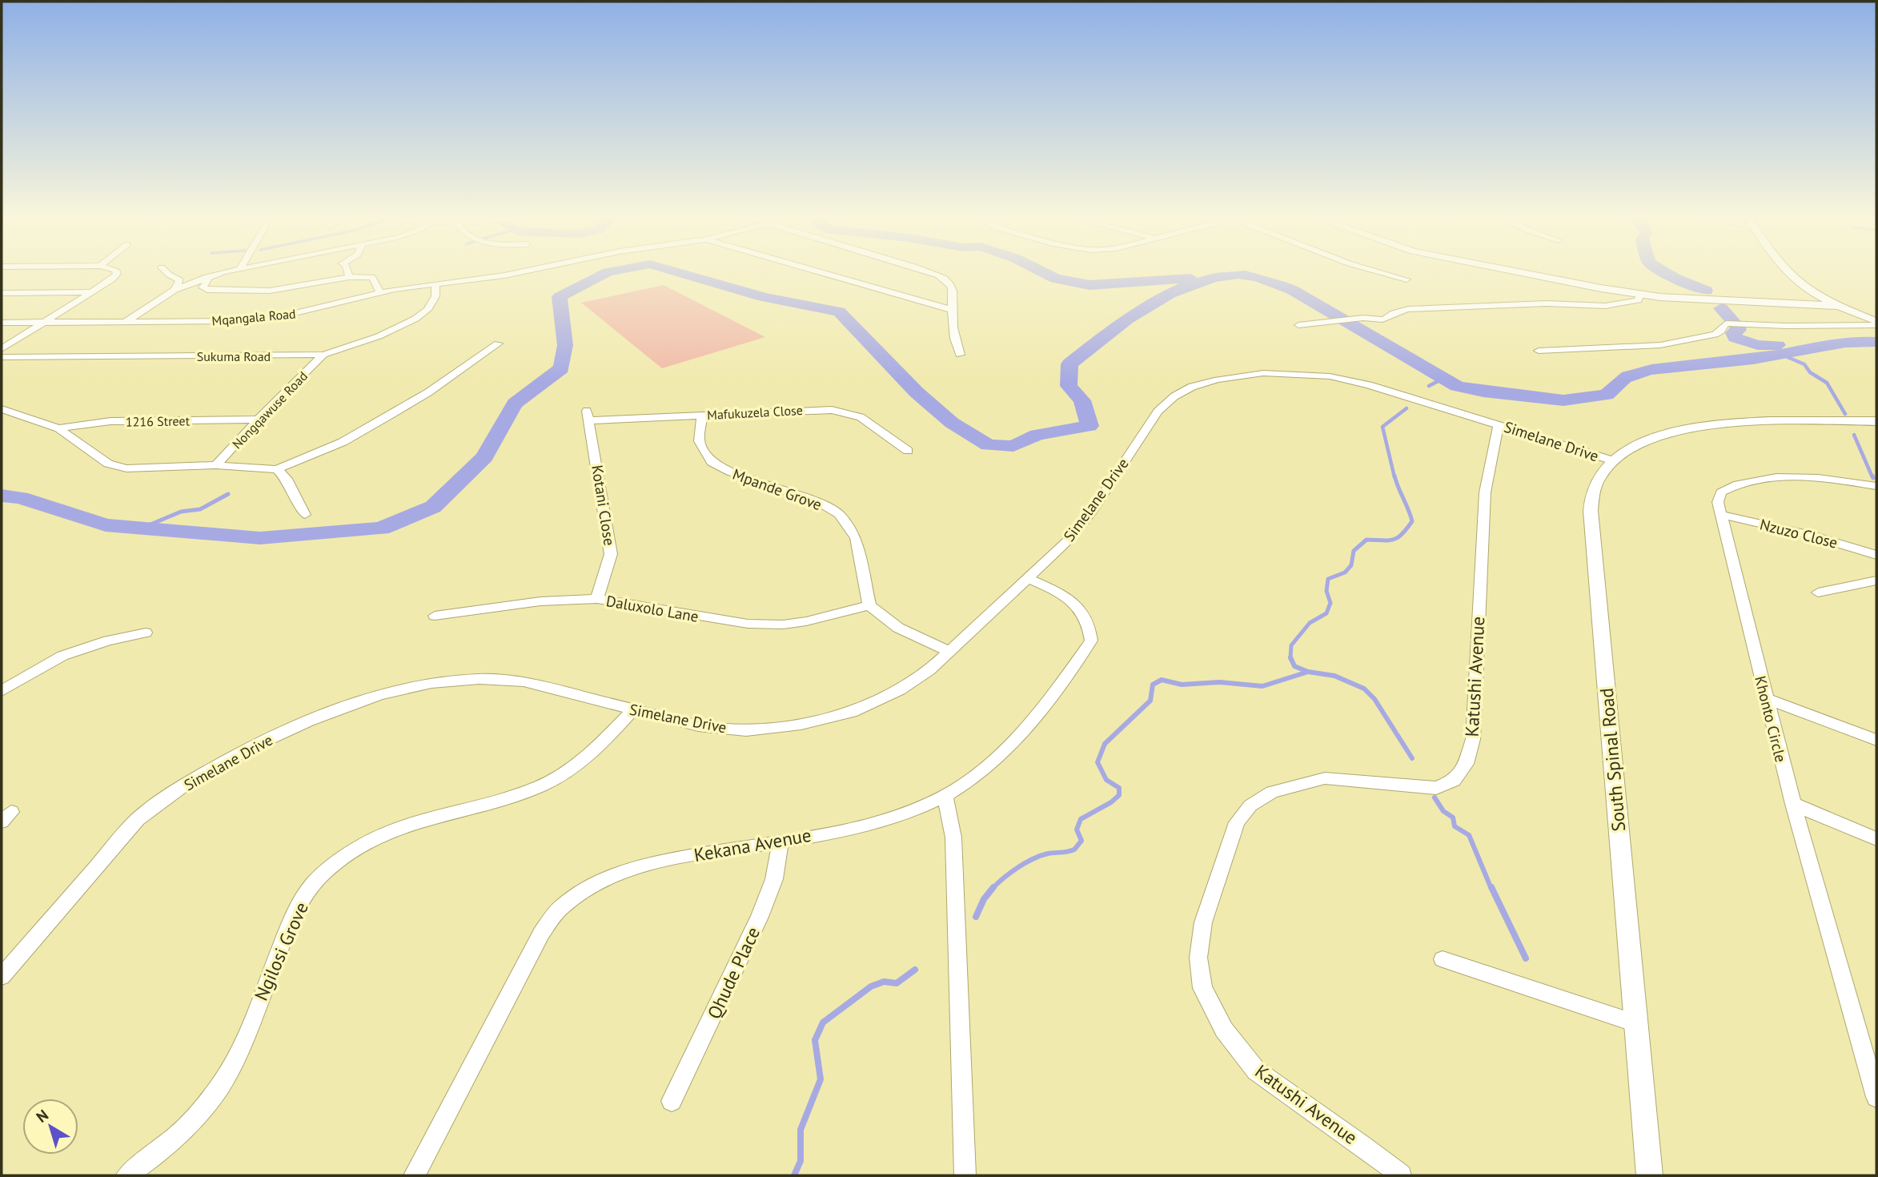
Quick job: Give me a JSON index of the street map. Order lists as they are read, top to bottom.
{
  "streets": {
    "street": [
      "Mqangala Road",
      "Sukuma Road",
      "Nongqawuse Road",
      "Mafukuzela Close",
      "1216 Street",
      "Simelane Drive",
      "Mpande Grove",
      "Kotani Close",
      "Nzuzo Close",
      "Daluxolo Lane",
      "Katushi Avenue",
      "Khonto Circle",
      "South Spinal Road",
      "Kekana Avenue",
      "Ngilosi Grove",
      "Qhude Place"
    ]
  },
  "crossings": [
    ["Mqangala Road", "Sukuma Road"],
    ["Sukuma Road", "Nongqawuse Road"],
    ["Nongqawuse Road", "1216 Street"],
    ["Mafukuzela Close", "Mpande Grove"],
    ["Mafukuzela Close", "Kotani Close"],
    ["Simelane Drive", "Katushi Avenue"],
    ["Simelane Drive", "South Spinal Road"],
    ["Simelane Drive", "Kekana Avenue"],
    ["Simelane Drive", "Ngilosi Grove"],
    ["Mpande Grove", "Daluxolo Lane"],
    ["Kotani Close", "Daluxolo Lane"],
    ["Nzuzo Close", "Khonto Circle"],
    ["Kekana Avenue", "Qhude Place"]
  ],
  "north": "top left"
}
